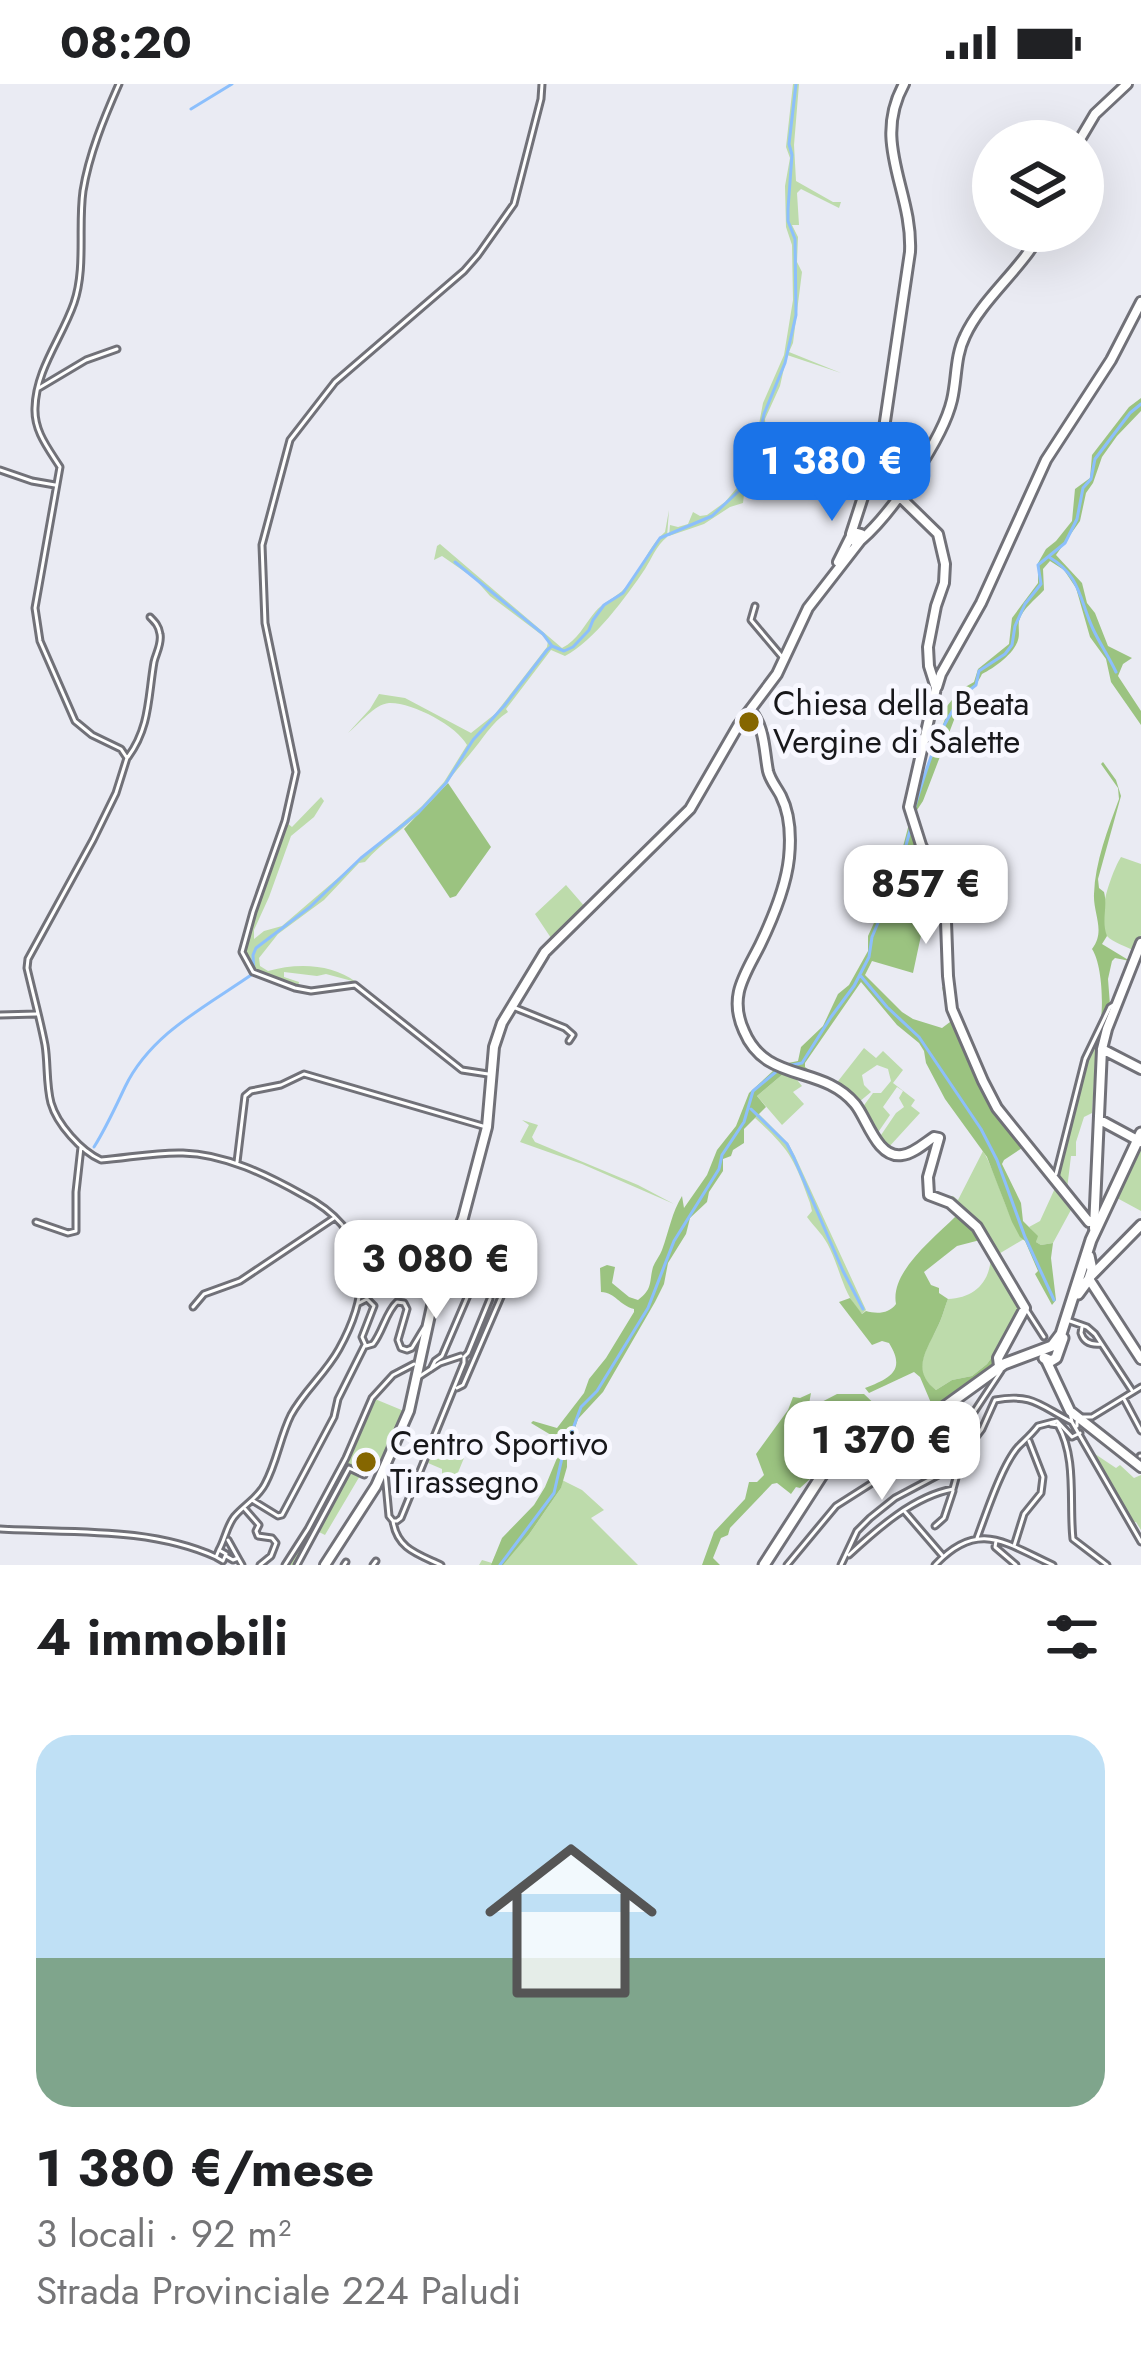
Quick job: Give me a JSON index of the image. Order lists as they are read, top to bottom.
{
  "places": ["Chiesa della Beata Vergine di Salette", "Centro Sportivo Tirassegno"],
  "page": {
    "status": "08:20",
    "price": [
      "1 380 €",
      "857 €",
      "3 080 €",
      "1 370 €"
    ],
    "heading": "4 immobili",
    "list": [
      {
        "name": "1 380 €/mese",
        "note": "3 locali · 92 m² · Strada Provinciale 224 Paludi"
      }
    ]
  }
}
